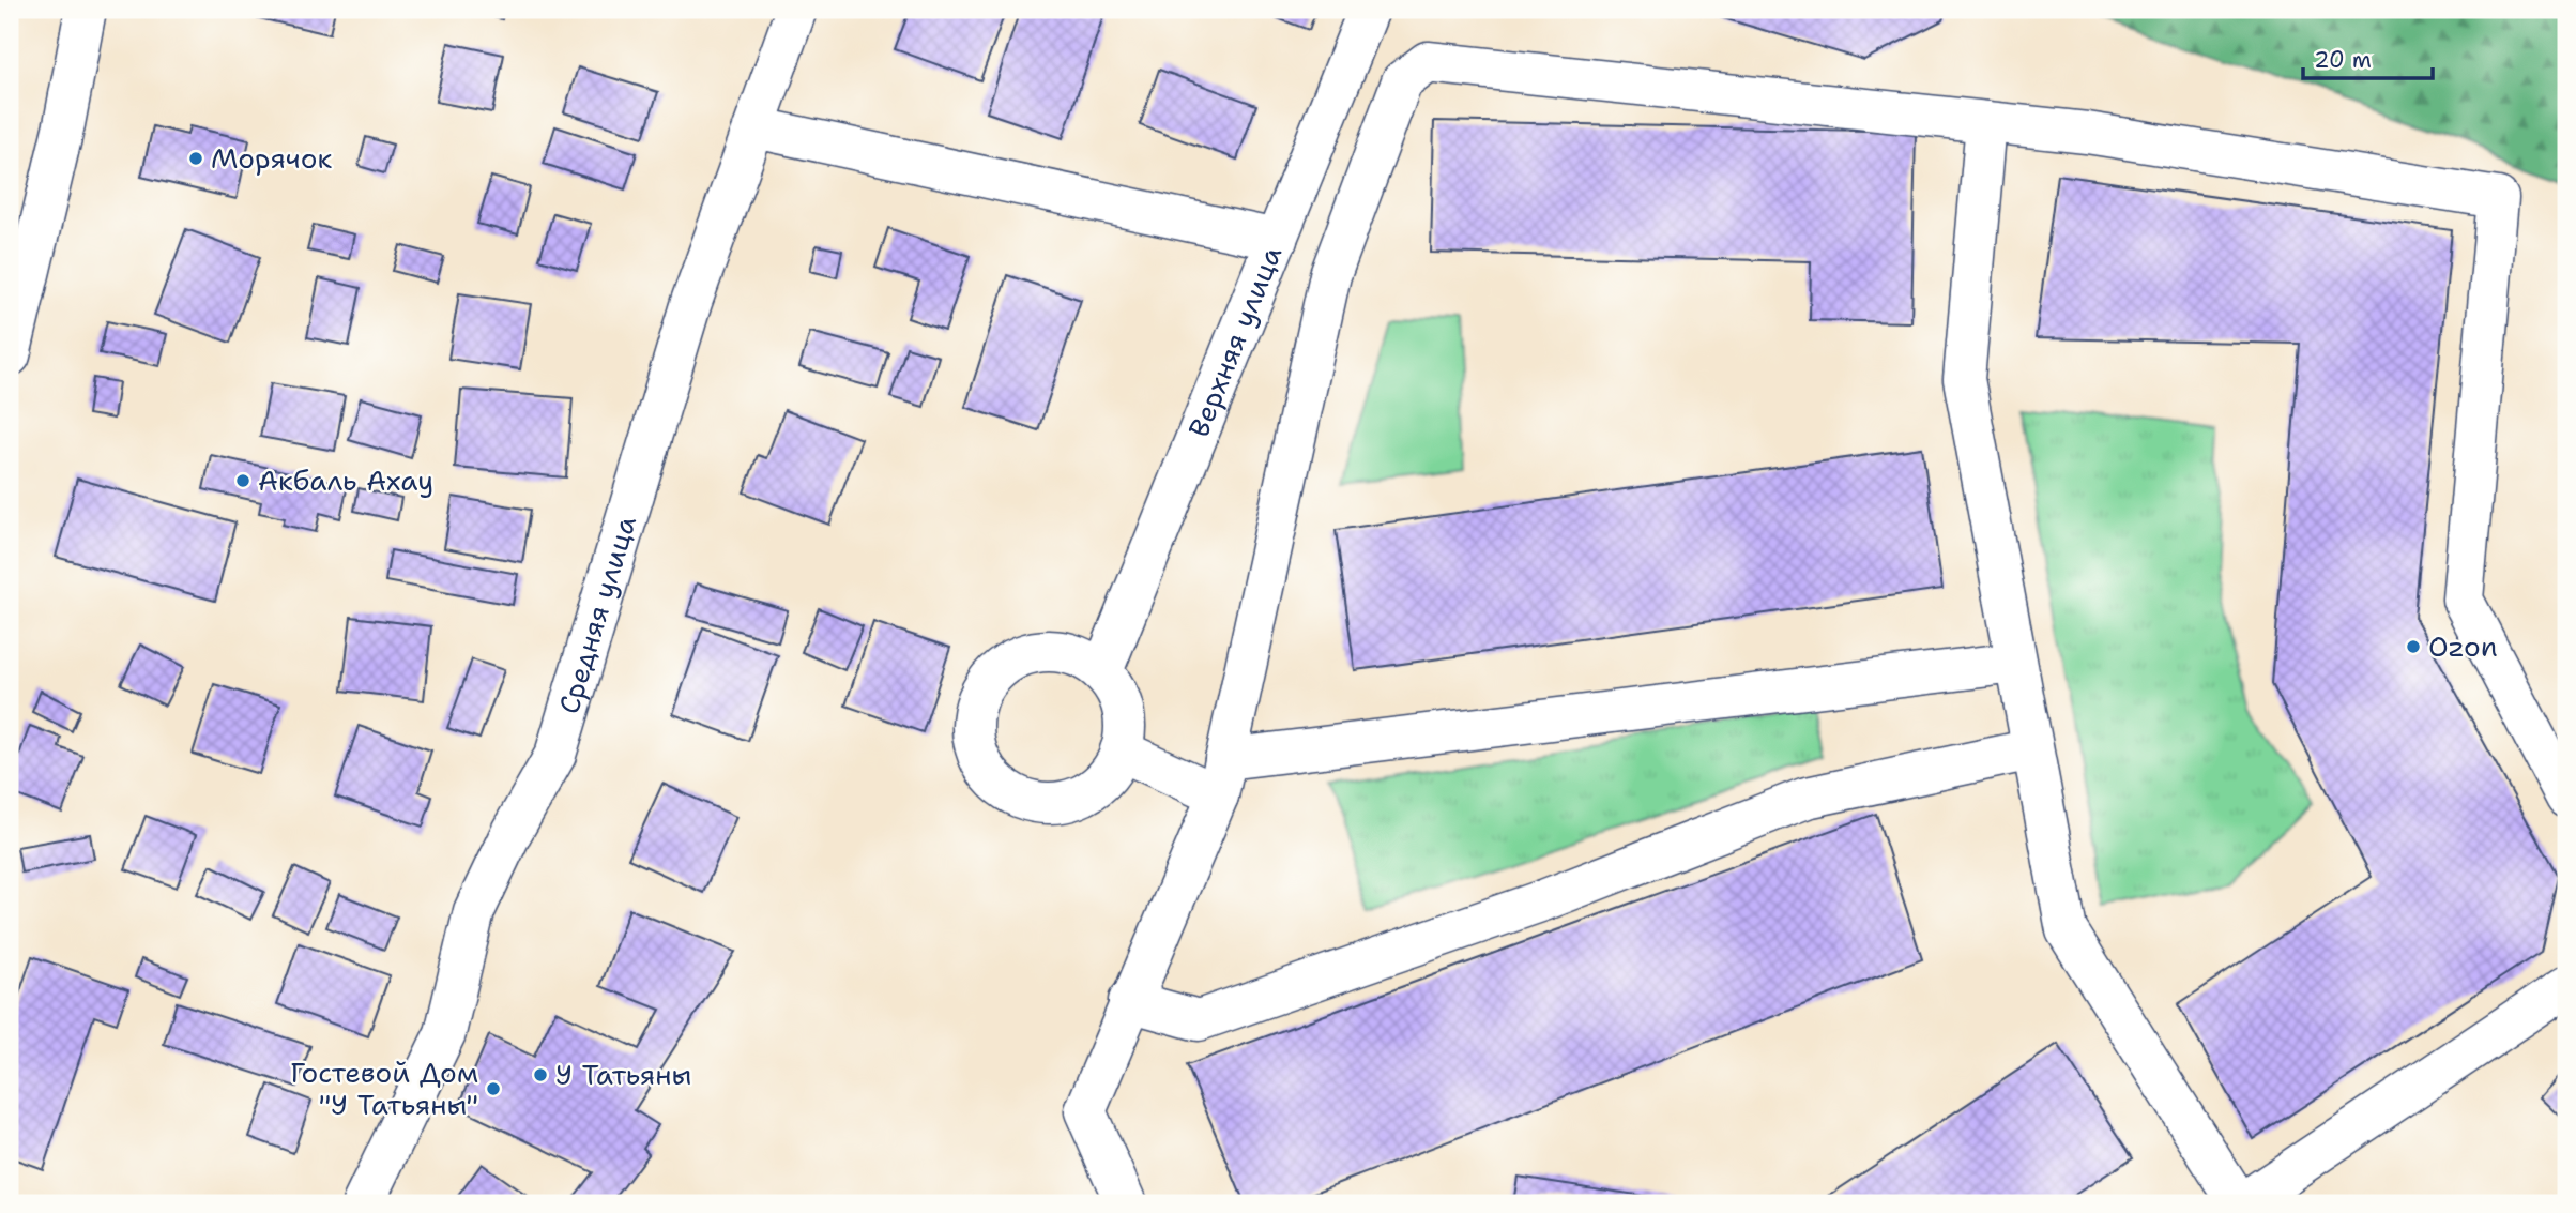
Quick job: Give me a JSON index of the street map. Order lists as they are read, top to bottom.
{
  "streets": {
    "street": ["Верхняя улица", "Средняя улица"]
  },
  "places": [
    "Морячок",
    "Акбаль Ахау",
    "Ozon",
    "У Татьяны",
    "Гостевой Дом \"У Татьяны\""
  ],
  "scale_bar": "20 m"
}
